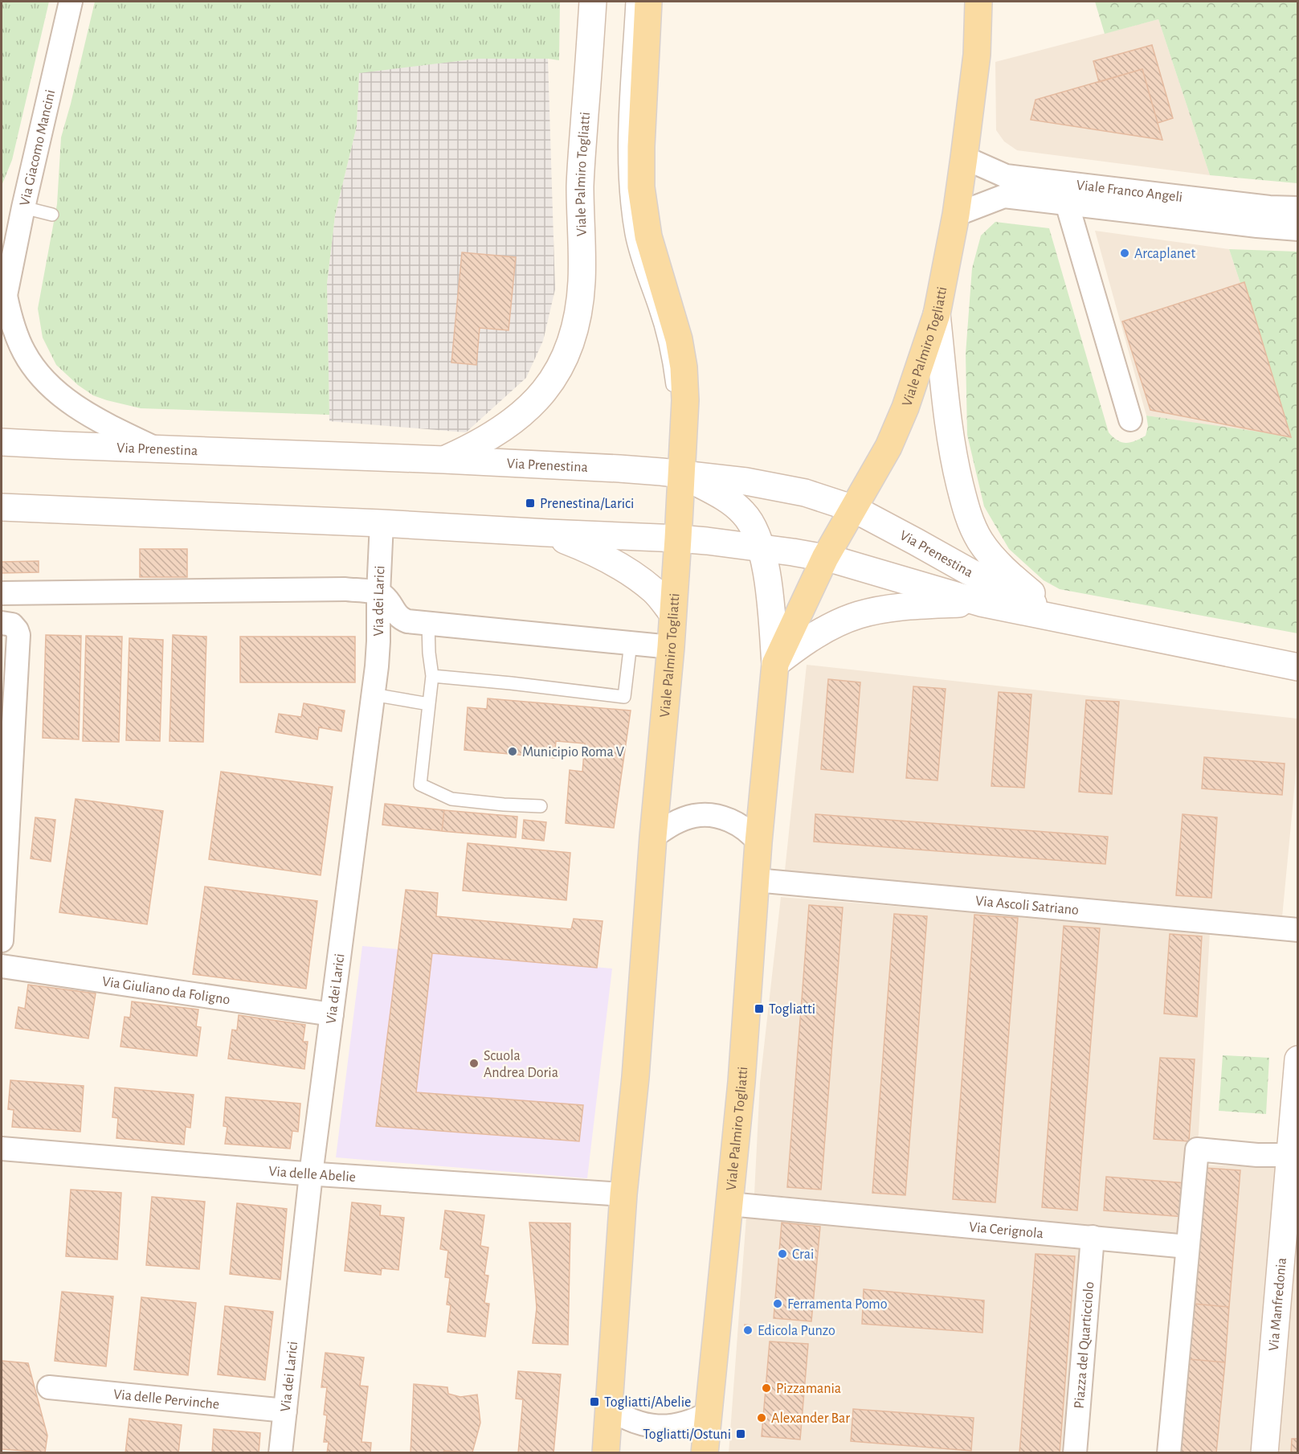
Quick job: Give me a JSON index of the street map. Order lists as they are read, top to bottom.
{
  "streets": {
    "main road": ["Viale Palmiro Togliatti", "Via Prenestina", "Via Manfredonia"],
    "street": [
      "Via Giacomo Mancini",
      "Viale Franco Angeli",
      "Via dei Larici",
      "Via Ascoli Satriano",
      "Via Giuliano da Foligno",
      "Via delle Abelie",
      "Via Cerignola",
      "Piazza del Quarticciolo",
      "Via delle Pervinche"
    ]
  },
  "crossings": [
    ["Via Giacomo Mancini", "Via Prenestina"],
    ["Viale Palmiro Togliatti", "Viale Franco Angeli"],
    ["Viale Palmiro Togliatti", "Via Prenestina"],
    ["Viale Palmiro Togliatti", "Via Ascoli Satriano"],
    ["Viale Palmiro Togliatti", "Via delle Abelie"],
    ["Viale Palmiro Togliatti", "Via Cerignola"],
    ["Via Prenestina", "Via dei Larici"],
    ["Via dei Larici", "Via Giuliano da Foligno"],
    ["Via dei Larici", "Via delle Abelie"],
    ["Via dei Larici", "Via delle Pervinche"],
    ["Via Cerignola", "Piazza del Quarticciolo"]
  ],
  "places": {
    "other": [
      "Arcaplanet",
      "Municipio Roma V",
      "Scuola Andrea Doria",
      "Crai",
      "Ferramenta Pomo",
      "Edicola Punzo",
      "Pizzamania",
      "Alexander Bar"
    ],
    "transit": [
      "Prenestina/Larici",
      "Togliatti",
      "Togliatti/Abelie",
      "Togliatti/Ostuni"
    ]
  }
}
